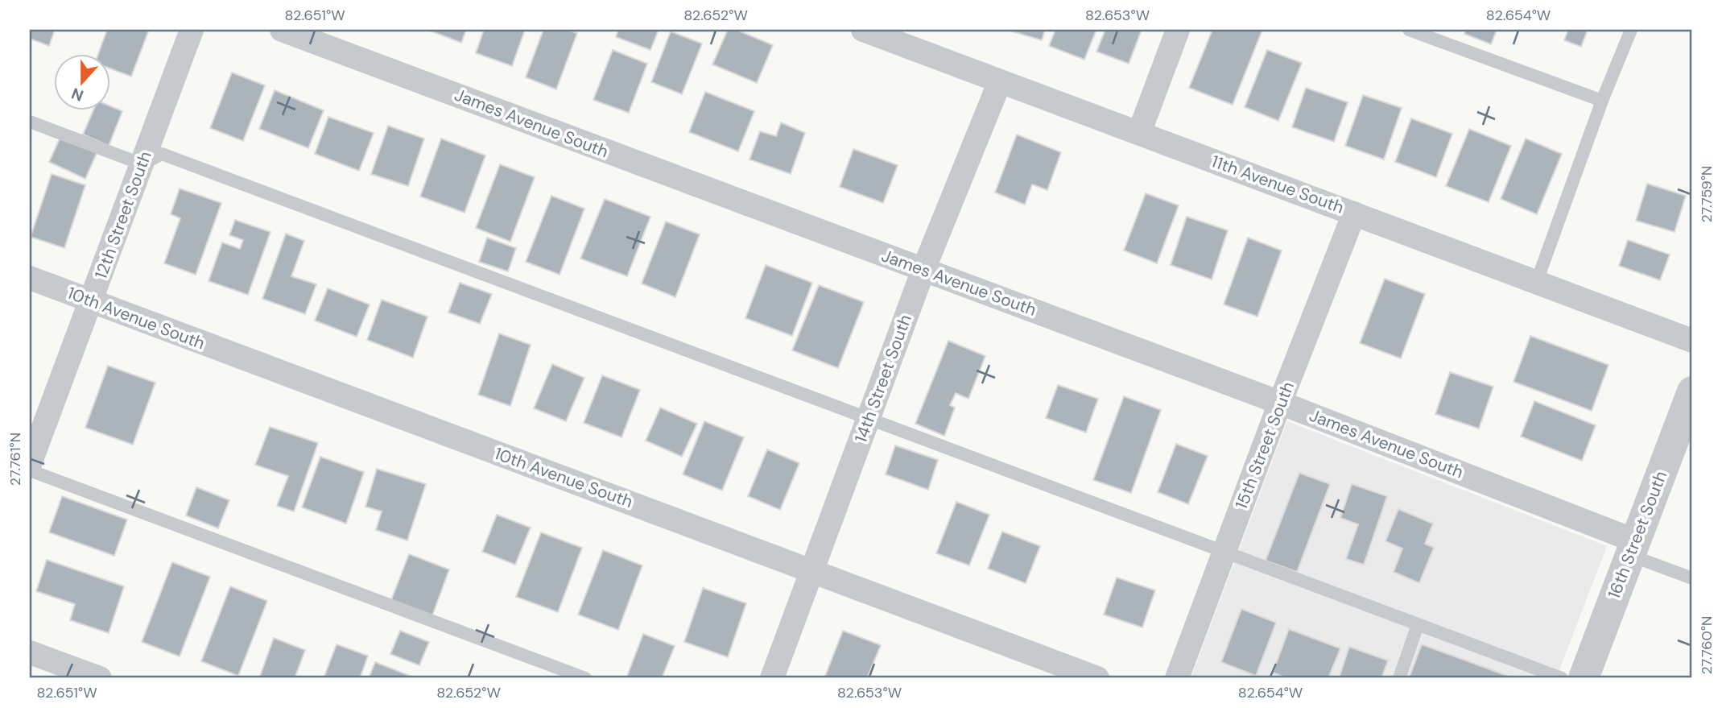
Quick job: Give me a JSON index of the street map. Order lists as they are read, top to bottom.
{
  "streets": {
    "street": [
      "James Avenue South",
      "11th Avenue South",
      "12th Street South",
      "10th Avenue South",
      "14th Street South",
      "15th Street South",
      "16th Street South"
    ]
  },
  "crossings": [
    ["James Avenue South", "14th Street South"],
    ["James Avenue South", "15th Street South"],
    ["James Avenue South", "16th Street South"],
    ["11th Avenue South", "14th Street South"],
    ["11th Avenue South", "15th Street South"],
    ["12th Street South", "10th Avenue South"],
    ["10th Avenue South", "14th Street South"]
  ],
  "north": "bottom",
  "coordinates": [
    "82.651°W",
    "82.652°W",
    "82.653°W",
    "82.654°W",
    "27.759°N",
    "27.761°N",
    "27.760°N"
  ]
}
